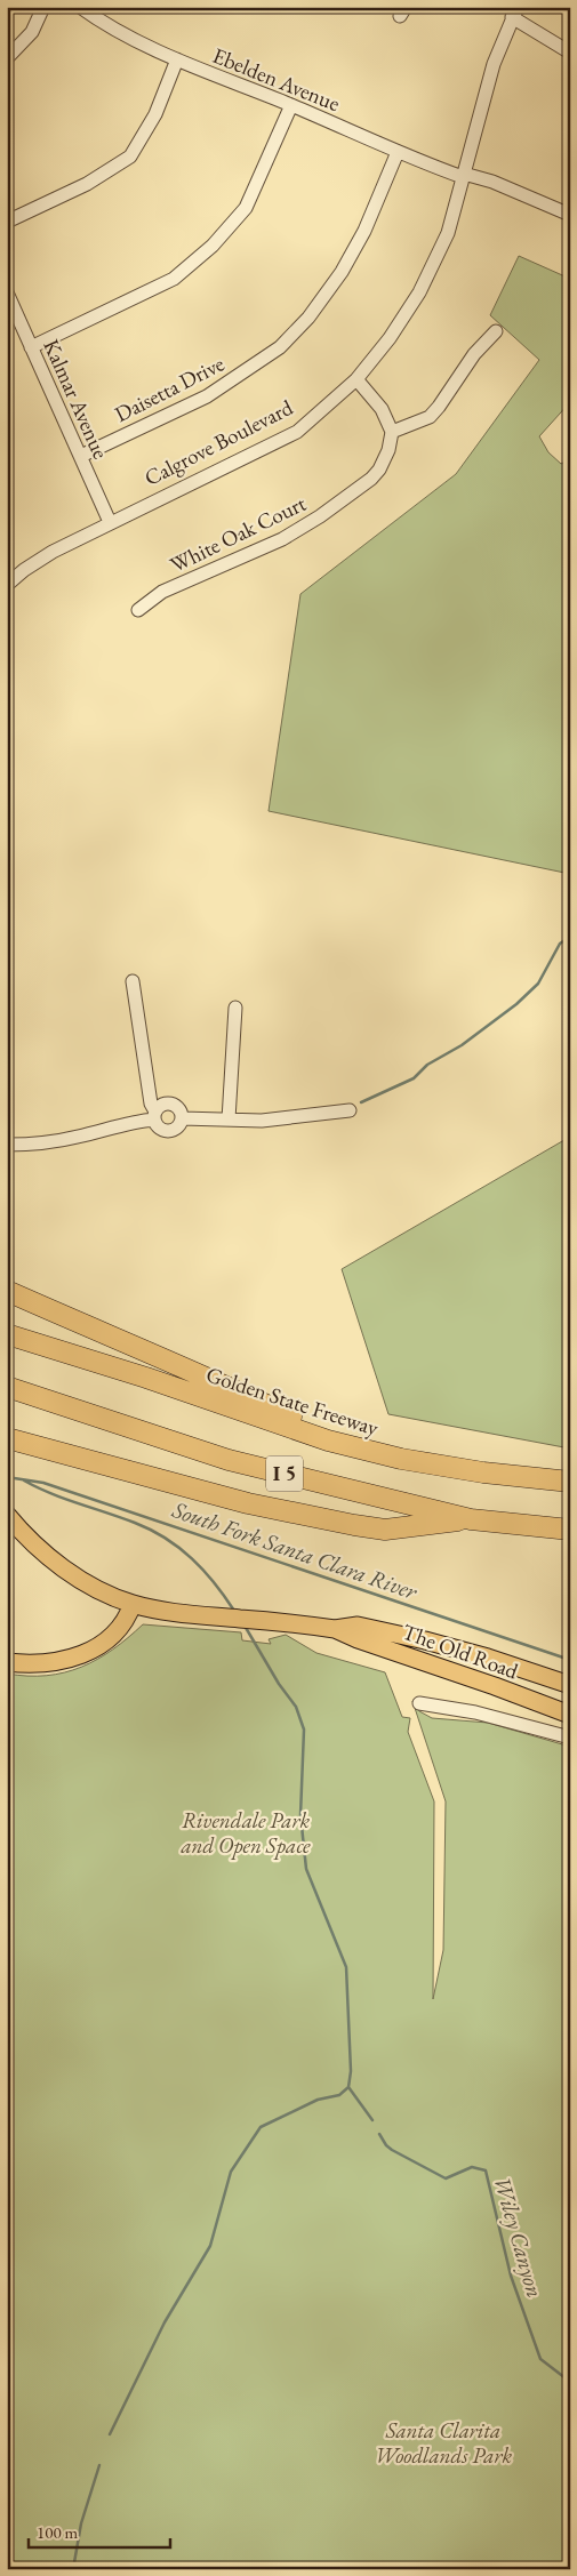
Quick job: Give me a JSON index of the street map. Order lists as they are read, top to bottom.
{
  "streets": {
    "highway": ["Golden State Freeway", "I 5"],
    "main road": ["The Old Road"],
    "street": [
      "Ebelden Avenue",
      "Daisetta Drive",
      "Kalmar Avenue",
      "Calgrove Boulevard",
      "White Oak Court"
    ]
  },
  "crossings": [
    ["Ebelden Avenue", "Daisetta Drive"],
    ["Ebelden Avenue", "Calgrove Boulevard"],
    ["Daisetta Drive", "Kalmar Avenue"],
    ["Kalmar Avenue", "Calgrove Boulevard"]
  ],
  "water": ["South Fork Santa Clara River", "Wiley Canyon"],
  "parks": ["Rivendale Park and Open Space", "Santa Clarita Woodlands Park"],
  "scale_bar": "100 m"
}
